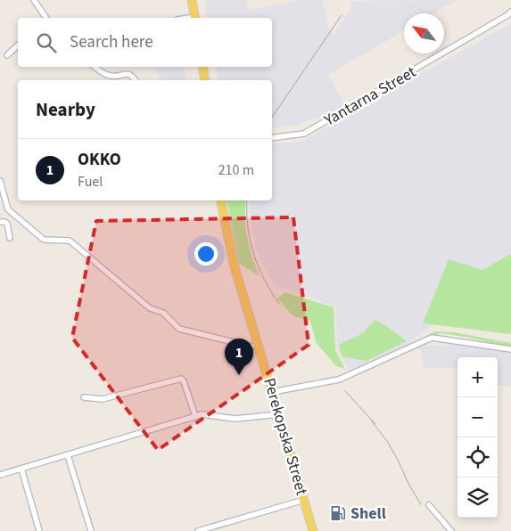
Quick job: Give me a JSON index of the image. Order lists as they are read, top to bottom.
{
  "streets": {
    "main road": ["Perekopska Street"],
    "street": ["Yantarna Street"]
  },
  "places": {
    "fuel station": ["Shell"]
  },
  "north": "top left",
  "page": {
    "search": "Search here",
    "heading": "Nearby",
    "list": [
      {
        "mark": "1",
        "name": "OKKO",
        "note": "Fuel",
        "value": "210 m"
      }
    ],
    "pins": "1",
    "map_buttons": ["+", "−"]
  }
}
